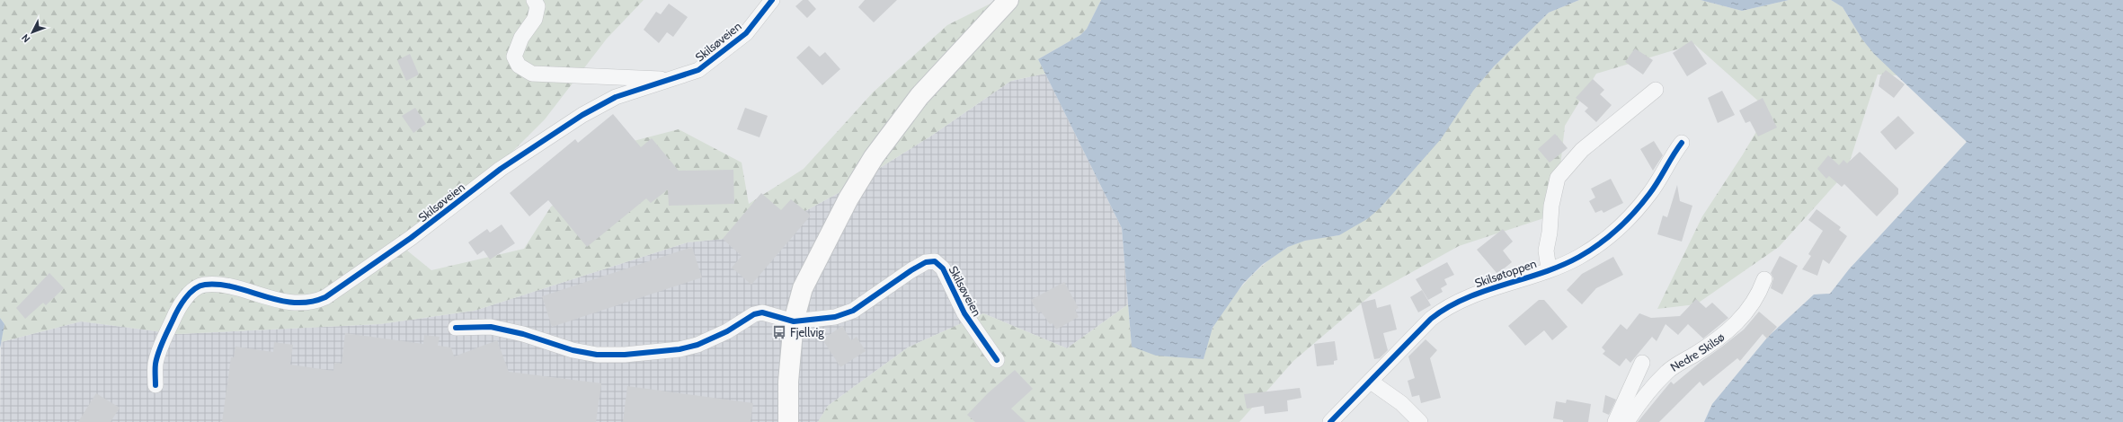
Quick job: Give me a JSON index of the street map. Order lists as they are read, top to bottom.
{
  "streets": {
    "street": ["Skilsøveien", "Skilsøtoppen", "Nedre Skilsø"]
  },
  "places": {
    "bus stop": ["Fjellvig"]
  },
  "north": "bottom left"
}
